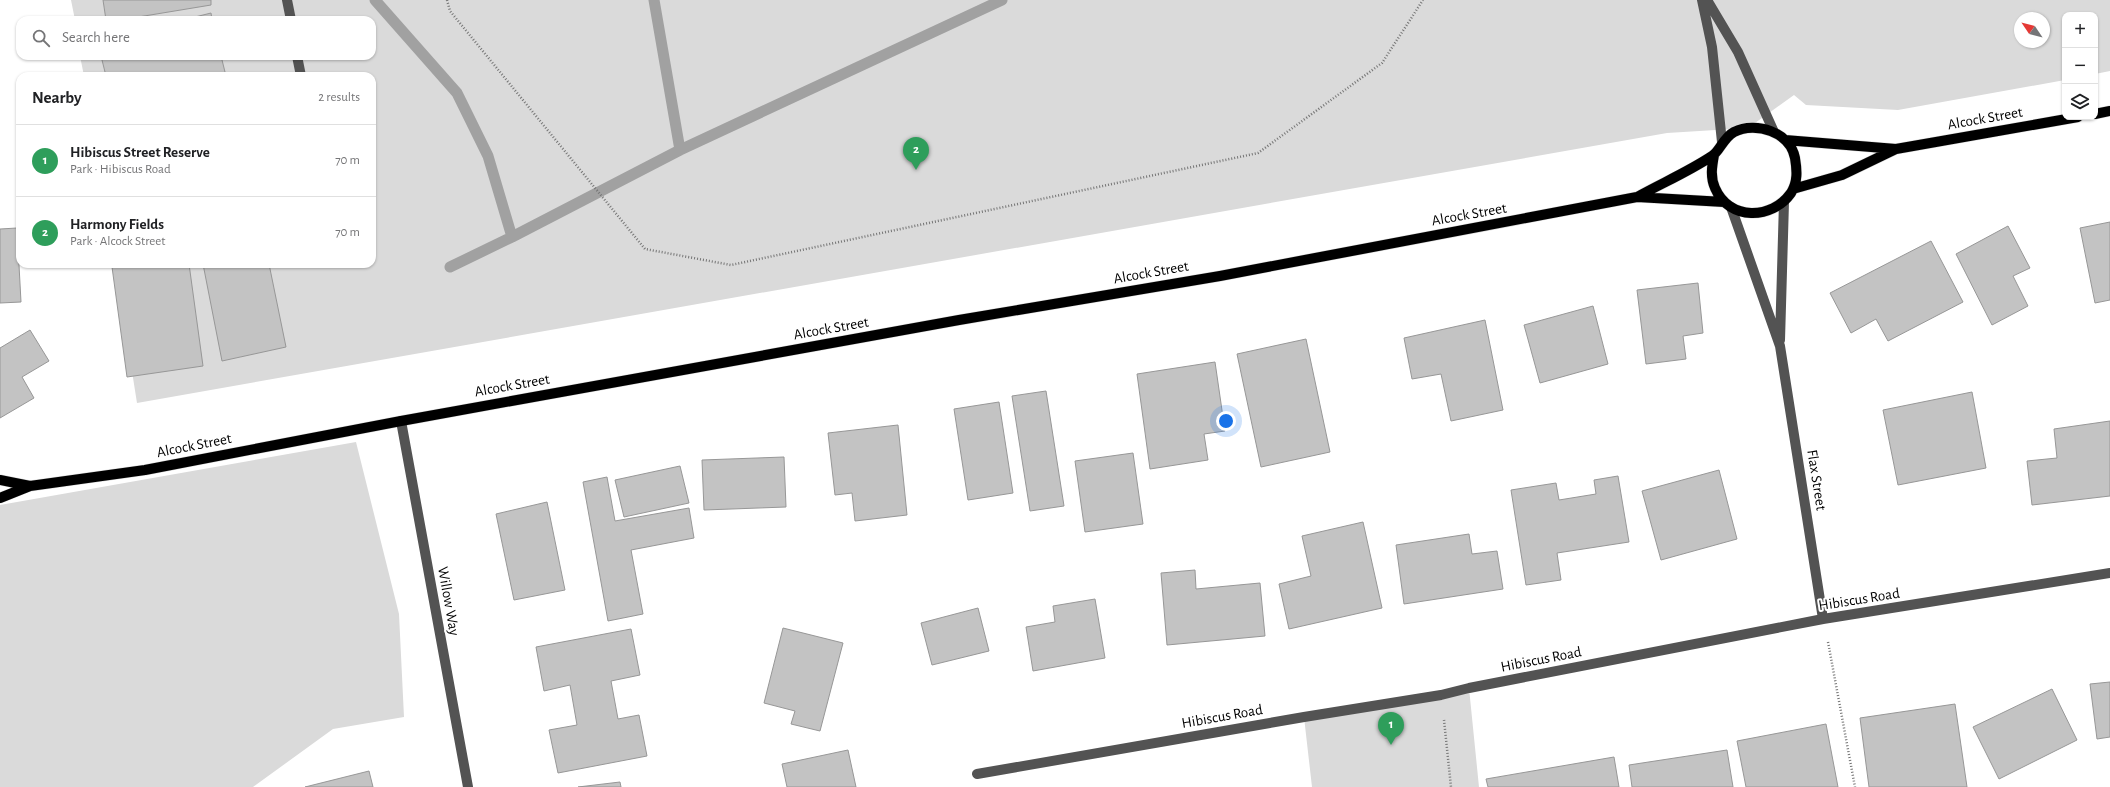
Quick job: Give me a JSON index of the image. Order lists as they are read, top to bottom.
{
  "streets": {
    "main road": ["Alcock Street"],
    "street": ["Flax Street", "Hibiscus Road", "Willow Way"]
  },
  "crossings": [
    ["Alcock Street", "Flax Street"],
    ["Alcock Street", "Willow Way"],
    ["Flax Street", "Hibiscus Road"]
  ],
  "north": "top left",
  "page": {
    "map_buttons": ["+", "−"],
    "search": "Search here",
    "heading": ["Nearby", "2 results"],
    "list": [
      {
        "mark": "1",
        "name": "Hibiscus Street Reserve",
        "note": "Park · Hibiscus Road",
        "value": "70 m"
      },
      {
        "mark": "2",
        "name": "Harmony Fields",
        "note": "Park · Alcock Street",
        "value": "70 m"
      }
    ],
    "pins": ["2", "1"]
  }
}
